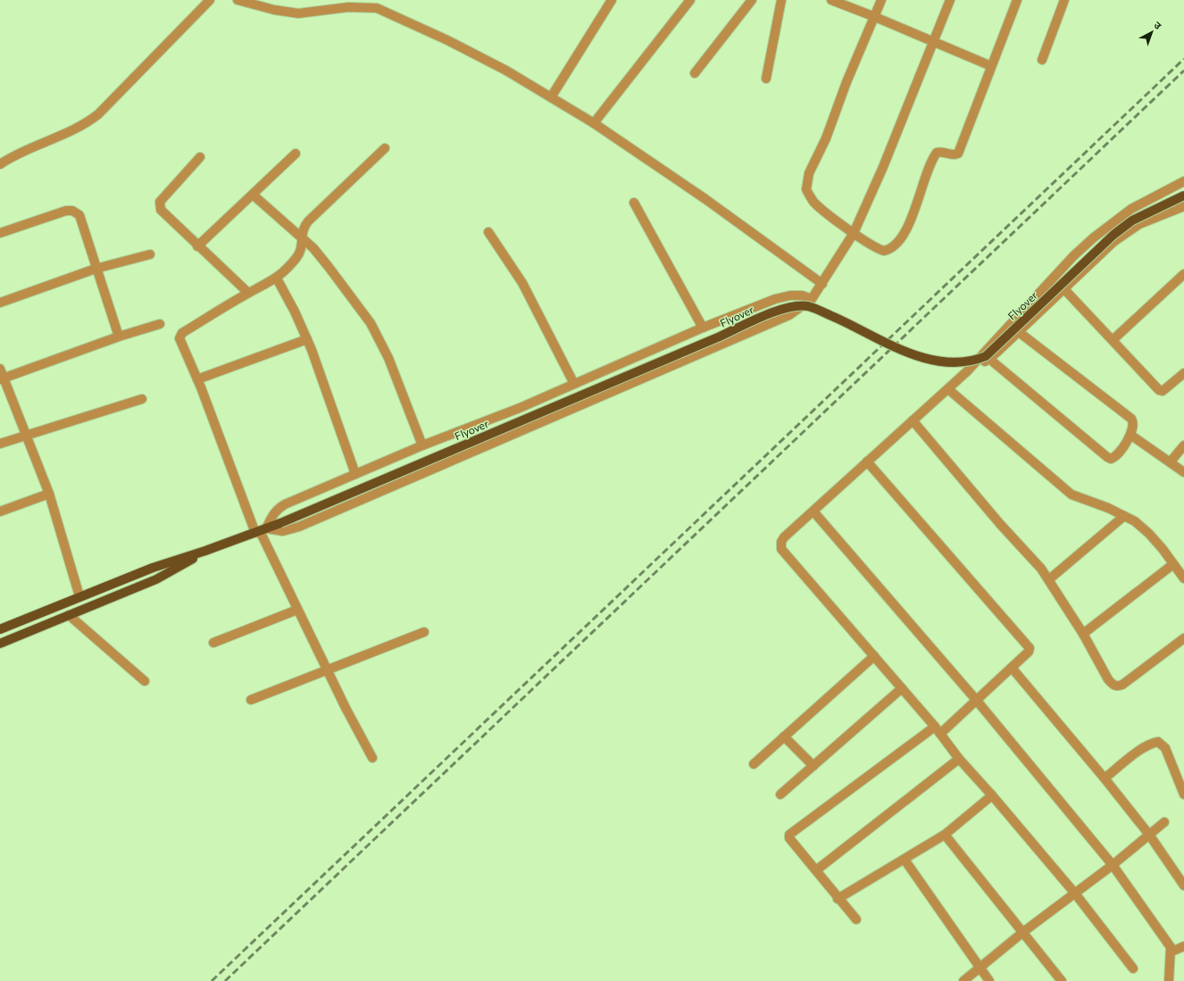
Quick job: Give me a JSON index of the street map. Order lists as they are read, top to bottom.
{
  "streets": {
    "main road": ["Flyover"]
  },
  "north": "top right"
}
